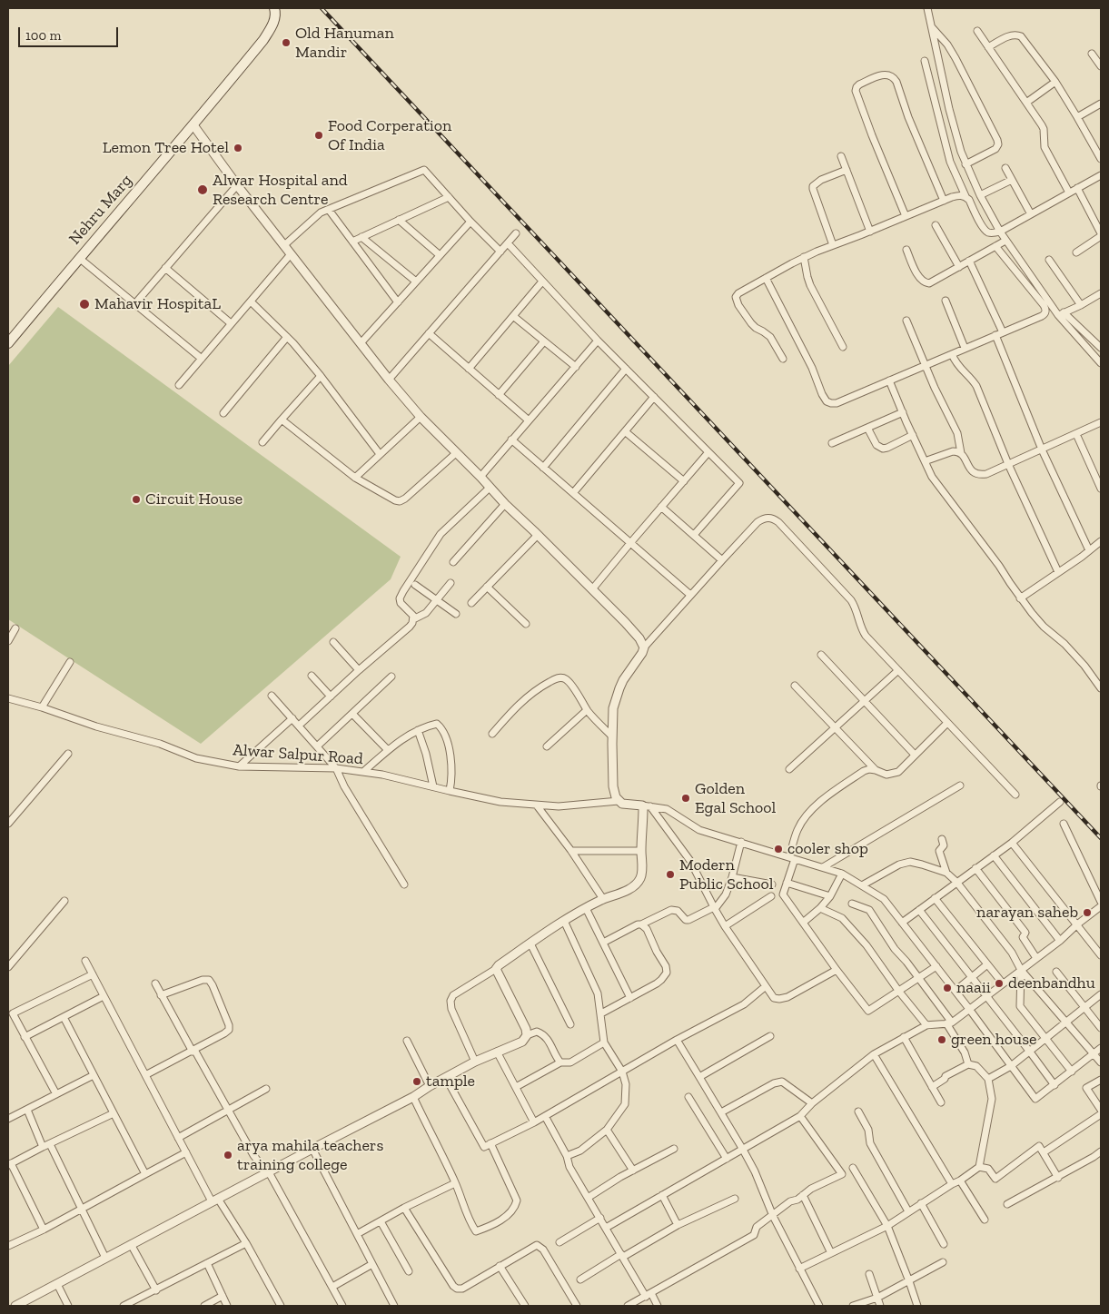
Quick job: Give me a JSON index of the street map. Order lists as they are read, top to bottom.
{
  "streets": {
    "main road": ["Nehru Marg"],
    "street": ["Alwar Salpur Road"]
  },
  "places": [
    "Old Hanuman Mandir",
    "Food Corperation Of India",
    "Lemon Tree Hotel",
    "Alwar Hospital and Research Centre",
    "Mahavir HospitaL",
    "Circuit House",
    "Golden Egal School",
    "cooler shop",
    "Modern Public School",
    "narayan saheb",
    "deenbandhu",
    "naaii",
    "green house",
    "tample",
    "arya mahila teachers training college"
  ],
  "scale_bar": "100 m"
}
